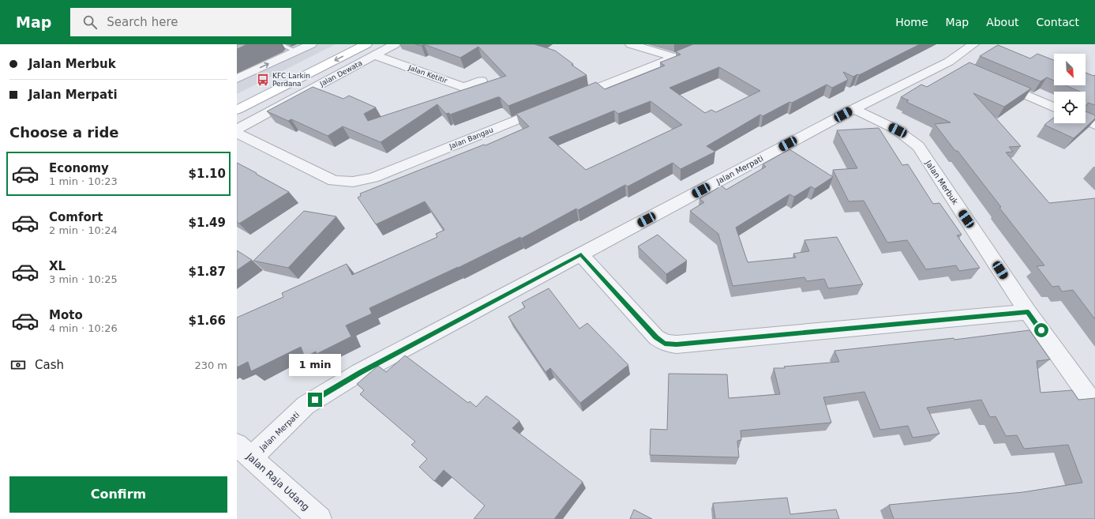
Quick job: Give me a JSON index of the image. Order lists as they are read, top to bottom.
{
  "streets": {
    "street": [
      "Jalan Dewata",
      "Jalan Ketitir",
      "Jalan Bangau",
      "Jalan Merpati",
      "Jalan Merbuk",
      "Jalan Raja Udang"
    ]
  },
  "crossings": [
    ["Jalan Dewata", "Jalan Ketitir"],
    ["Jalan Merpati", "Jalan Merbuk"],
    ["Jalan Merpati", "Jalan Raja Udang"]
  ],
  "places": {
    "bus stop": ["KFC Larkin Perdana"]
  },
  "north": "bottom right",
  "page": {
    "header": "Map",
    "search": "Search here",
    "nav": [
      "Home",
      "Map",
      "About",
      "Contact"
    ],
    "banner": ["Jalan Merbuk", "Jalan Merpati"],
    "heading": "Choose a ride",
    "list": [
      {
        "name": "Economy",
        "note": "1 min · 10:23",
        "value": "$1.10"
      },
      {
        "name": "Comfort",
        "note": "2 min · 10:24",
        "value": "$1.49"
      },
      {
        "name": "XL",
        "note": "3 min · 10:25",
        "value": "$1.87"
      },
      {
        "name": "Moto",
        "note": "4 min · 10:26",
        "value": "$1.66"
      }
    ],
    "pay": ["Cash", "230 m"],
    "bubble": "1 min",
    "buttons": "Confirm"
  }
}
